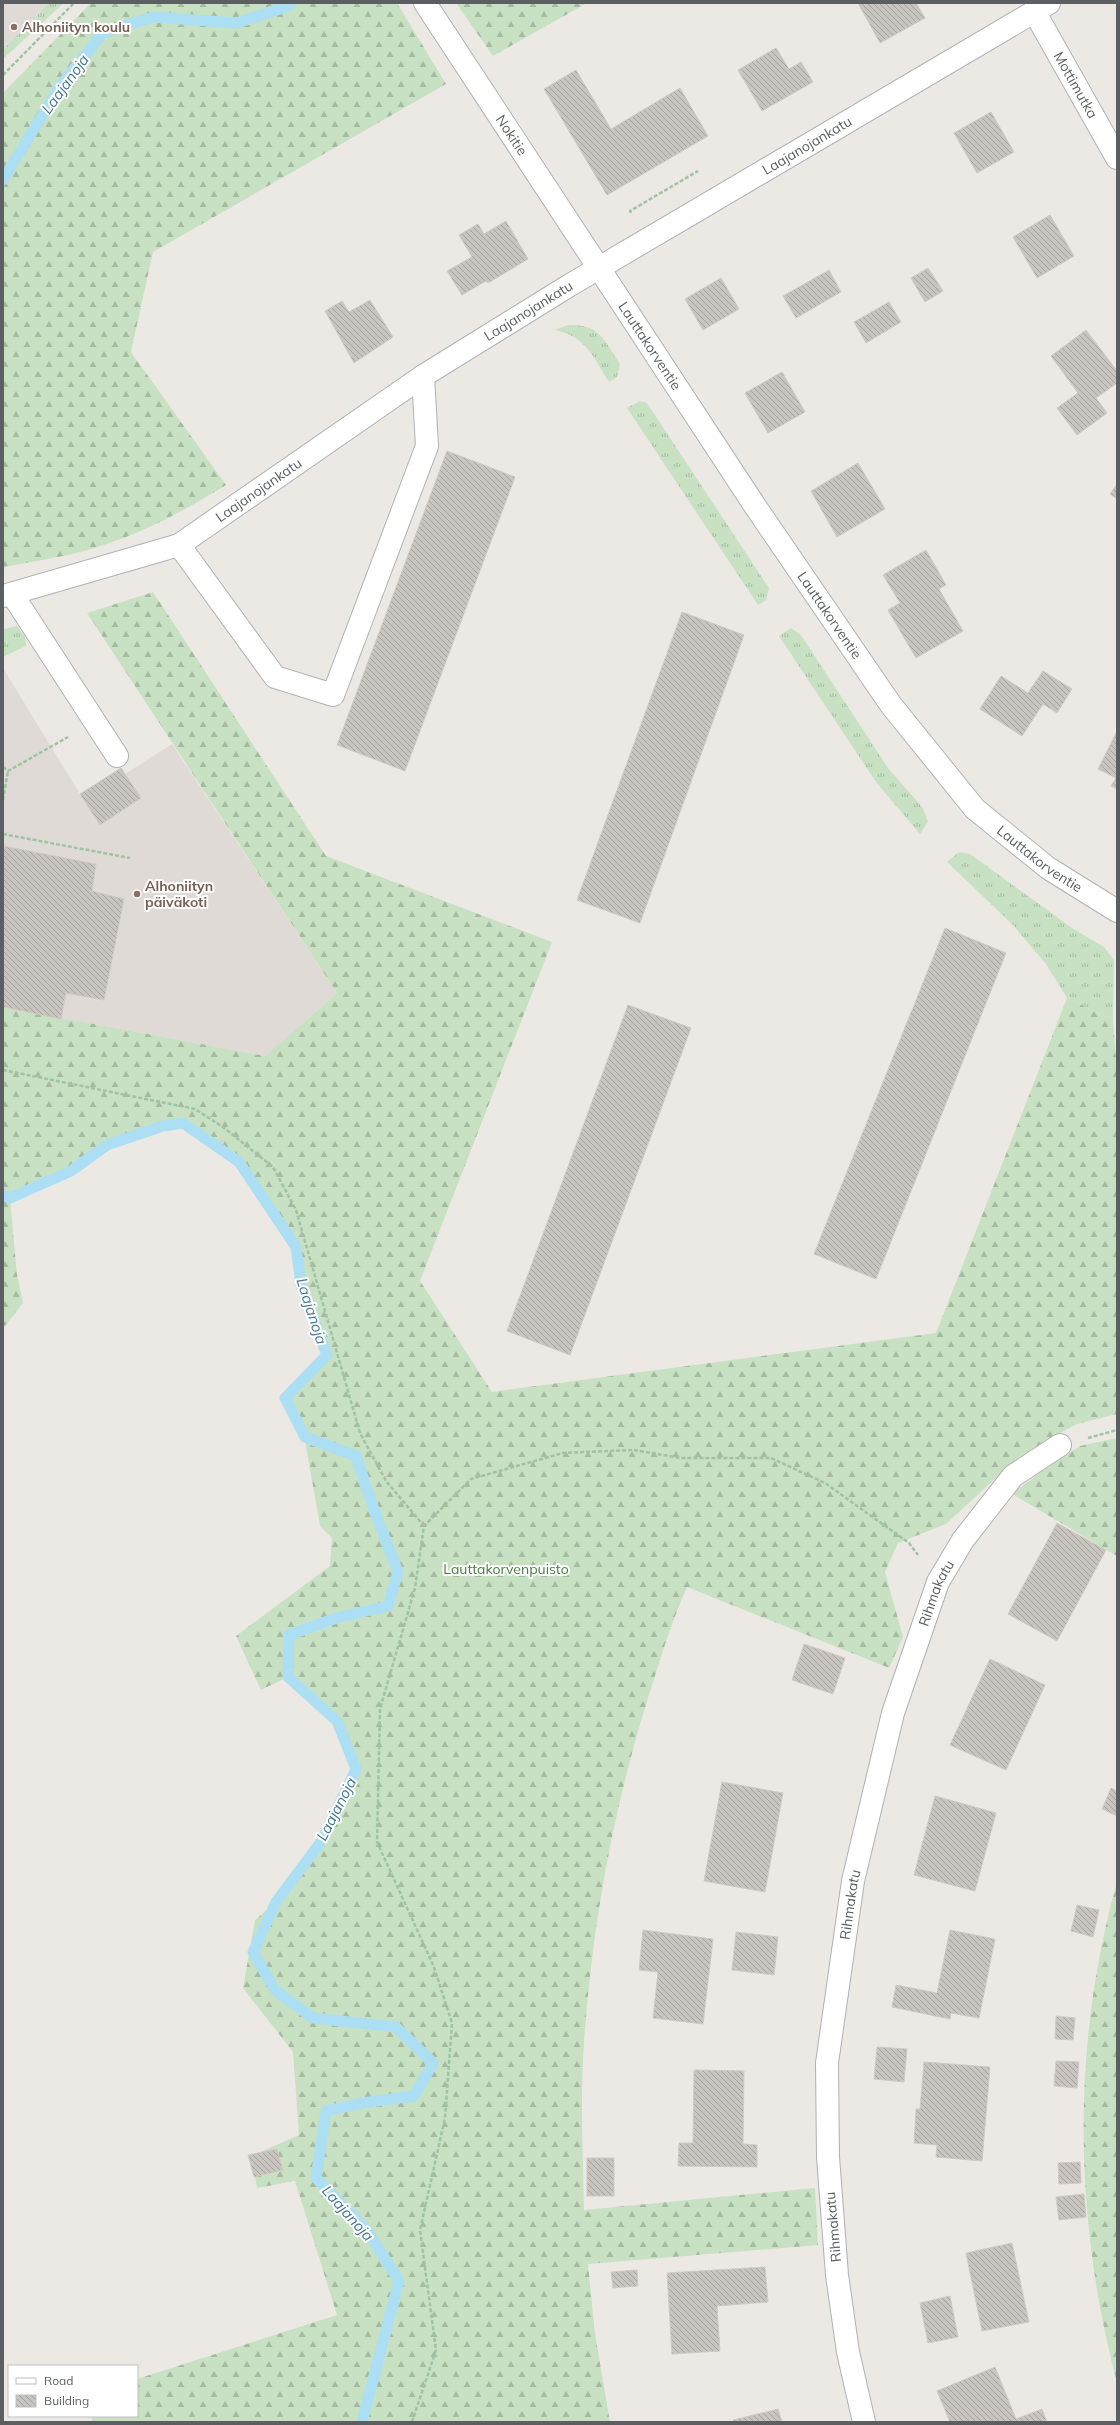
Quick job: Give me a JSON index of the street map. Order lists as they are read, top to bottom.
{
  "streets": {
    "street": [
      "Mottimutka",
      "Nokitie",
      "Laajanojankatu",
      "Lauttakorventie",
      "Rihmakatu"
    ]
  },
  "crossings": [
    ["Mottimutka", "Laajanojankatu"],
    ["Nokitie", "Laajanojankatu"],
    ["Nokitie", "Lauttakorventie"],
    ["Laajanojankatu", "Lauttakorventie"]
  ],
  "water": ["Laajanoja"],
  "parks": ["Lauttakorvenpuisto"],
  "places": ["Alhoniityn koulu", "Alhoniityn päiväkoti"],
  "legend": ["Road", "Building"]
}
